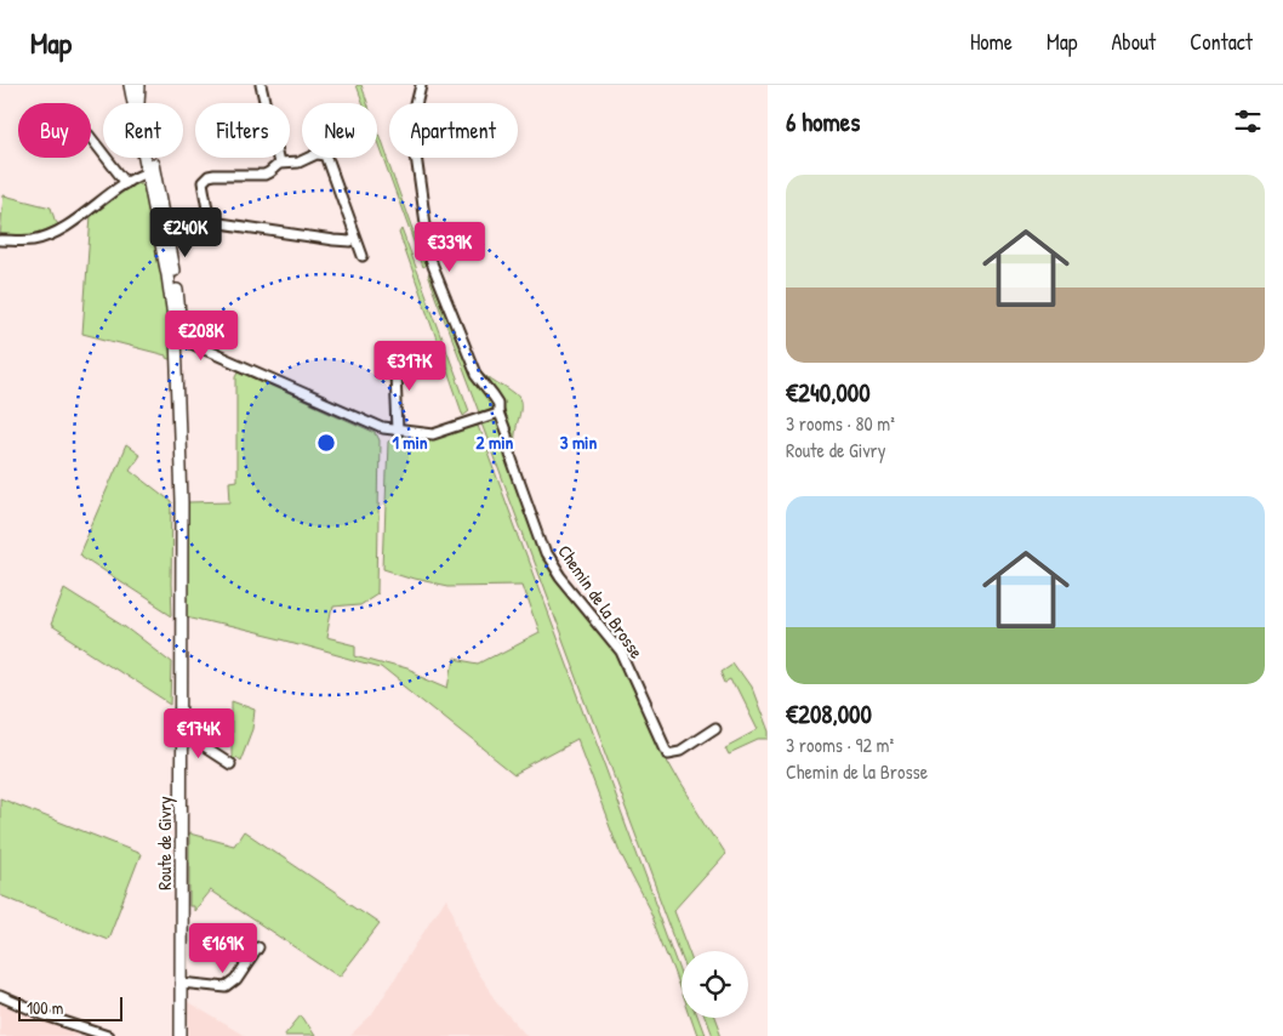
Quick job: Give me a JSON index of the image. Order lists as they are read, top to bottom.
{
  "streets": {
    "main road": ["Route de Givry"],
    "street": ["Chemin de la Brosse"]
  },
  "scale_bar": "100 m",
  "page": {
    "header": "Map",
    "nav": [
      "Home",
      "Map",
      "About",
      "Contact"
    ],
    "heading": "6 homes",
    "chip": [
      "Buy",
      "Rent",
      "Filters",
      "New",
      "Apartment"
    ],
    "list": [
      {
        "name": "€240,000",
        "note": "3 rooms · 80 m² · Route de Givry"
      },
      {
        "name": "€208,000",
        "note": "3 rooms · 92 m² · Chemin de la Brosse"
      }
    ],
    "price": [
      "€240K",
      "€339K",
      "€208K",
      "€317K",
      "€174K",
      "€169K"
    ],
    "scale": "100 m"
  },
  "rings": ["1 min", "2 min", "3 min"]
}
